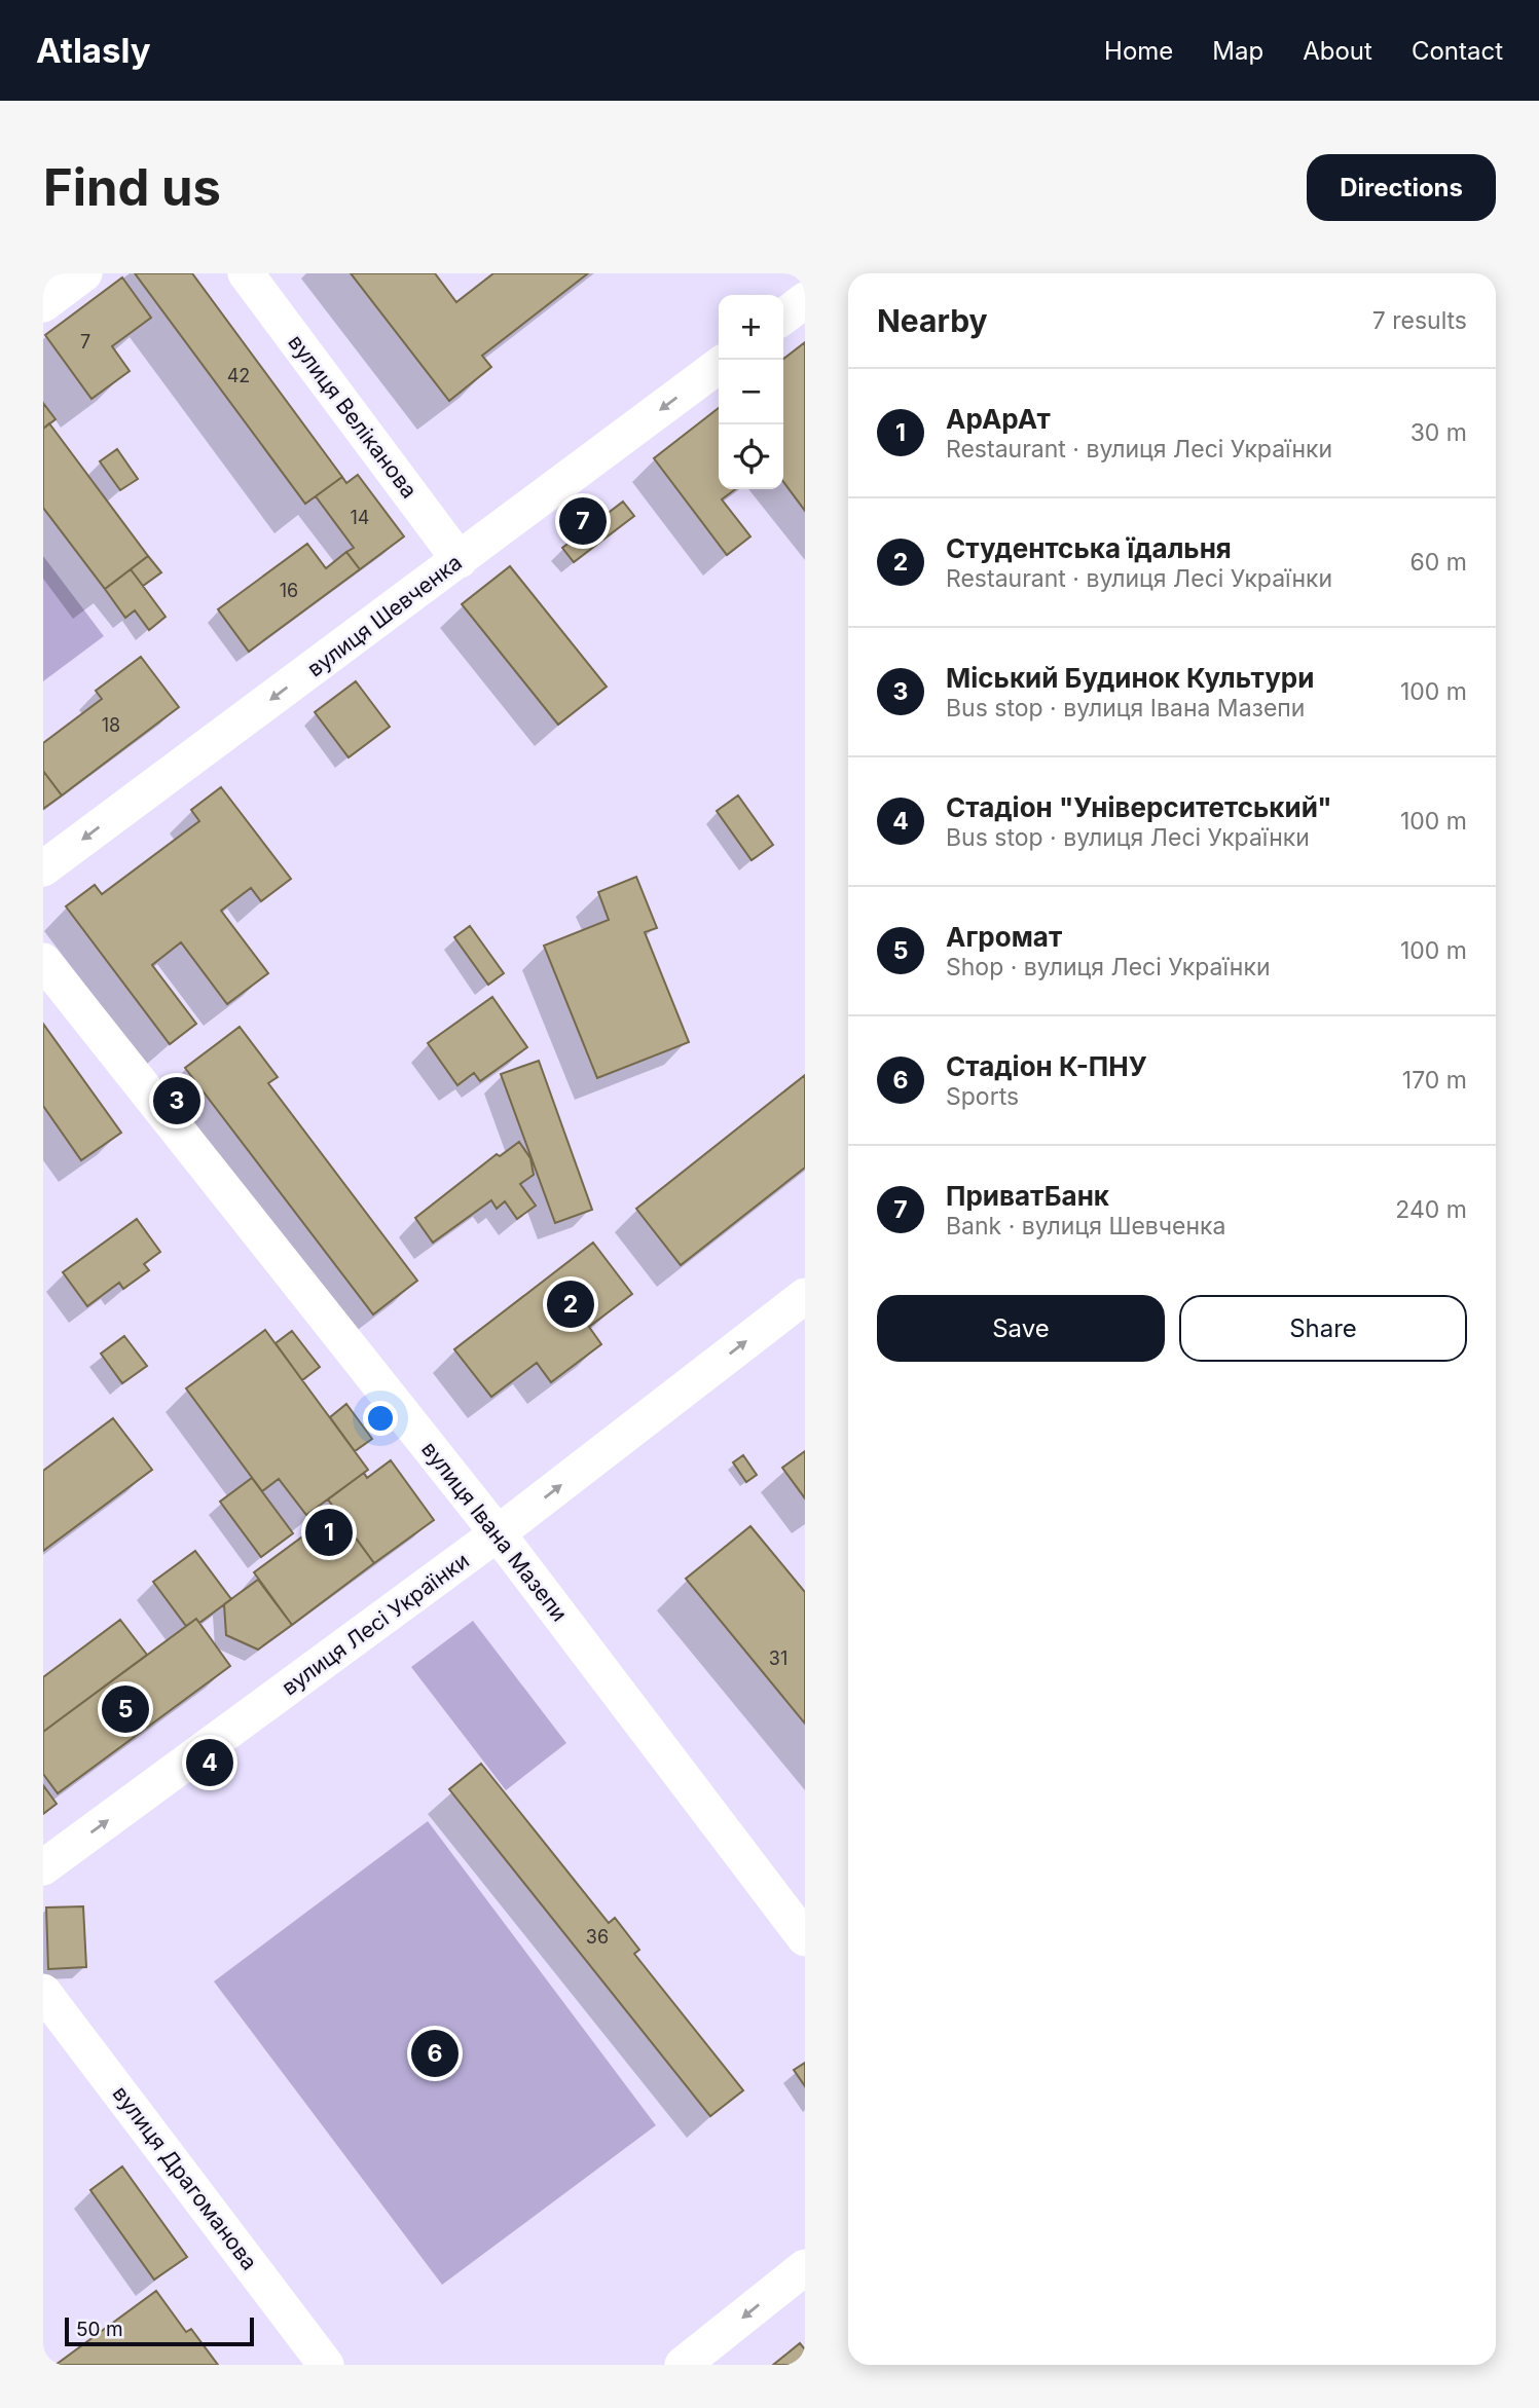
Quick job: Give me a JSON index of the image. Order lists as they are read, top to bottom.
{
  "streets": {
    "street": [
      "вулиця Веліканова",
      "вулиця Шевченка",
      "вулиця Івана Мазепи",
      "вулиця Лесі Українки",
      "вулиця Драгоманова"
    ]
  },
  "crossings": [
    ["вулиця Веліканова", "вулиця Шевченка"],
    ["вулиця Івана Мазепи", "вулиця Лесі Українки"]
  ],
  "one_way": ["вулиця Шевченка", "вулиця Лесі Українки"],
  "house_numbers": [
    "7",
    "42",
    "14",
    "16",
    "18",
    "31",
    "36"
  ],
  "scale_bar": "50 m",
  "page": {
    "header": "Atlasly",
    "nav": [
      "Home",
      "Map",
      "About",
      "Contact"
    ],
    "buttons": [
      "Directions",
      ["Save", "Share"]
    ],
    "title": "Find us",
    "heading": ["Nearby", "7 results"],
    "map_buttons": ["+", "−"],
    "list": [
      {
        "mark": "1",
        "name": "АрАрАт",
        "note": "Restaurant · вулиця Лесі Українки",
        "value": "30 m"
      },
      {
        "mark": "2",
        "name": "Студентська їдальня",
        "note": "Restaurant · вулиця Лесі Українки",
        "value": "60 m"
      },
      {
        "mark": "3",
        "name": "Міський Будинок Культури",
        "note": "Bus stop · вулиця Івана Мазепи",
        "value": "100 m"
      },
      {
        "mark": "4",
        "name": "Стадіон \"Університетський\"",
        "note": "Bus stop · вулиця Лесі Українки",
        "value": "100 m"
      },
      {
        "mark": "5",
        "name": "Агромат",
        "note": "Shop · вулиця Лесі Українки",
        "value": "100 m"
      },
      {
        "mark": "6",
        "name": "Стадіон К-ПНУ",
        "note": "Sports",
        "value": "170 m"
      },
      {
        "mark": "7",
        "name": "ПриватБанк",
        "note": "Bank · вулиця Шевченка",
        "value": "240 m"
      }
    ],
    "pins": [
      "7",
      "3",
      "2",
      "1",
      "5",
      "4",
      "6"
    ],
    "scale": "50 m"
  }
}
